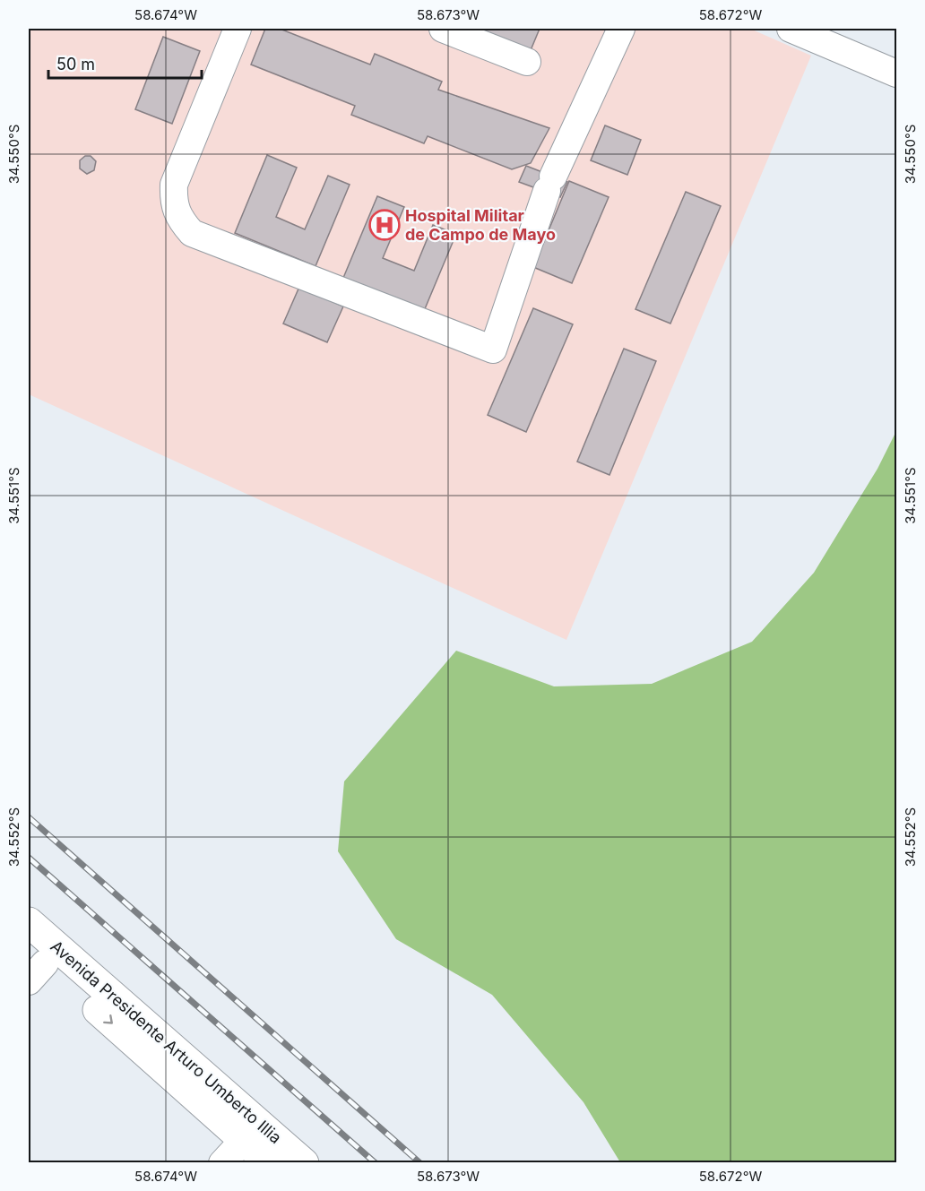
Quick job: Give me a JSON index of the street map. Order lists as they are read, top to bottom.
{
  "streets": {
    "main road": ["Avenida Presidente Arturo Umberto Illia"]
  },
  "places": {
    "hospital": ["Hospital Militar de Campo de Mayo"]
  },
  "scale_bar": "50 m",
  "coordinates": [
    "58.674°W",
    "58.673°W",
    "58.672°W",
    "34.550°S",
    "34.551°S",
    "34.552°S"
  ]
}
